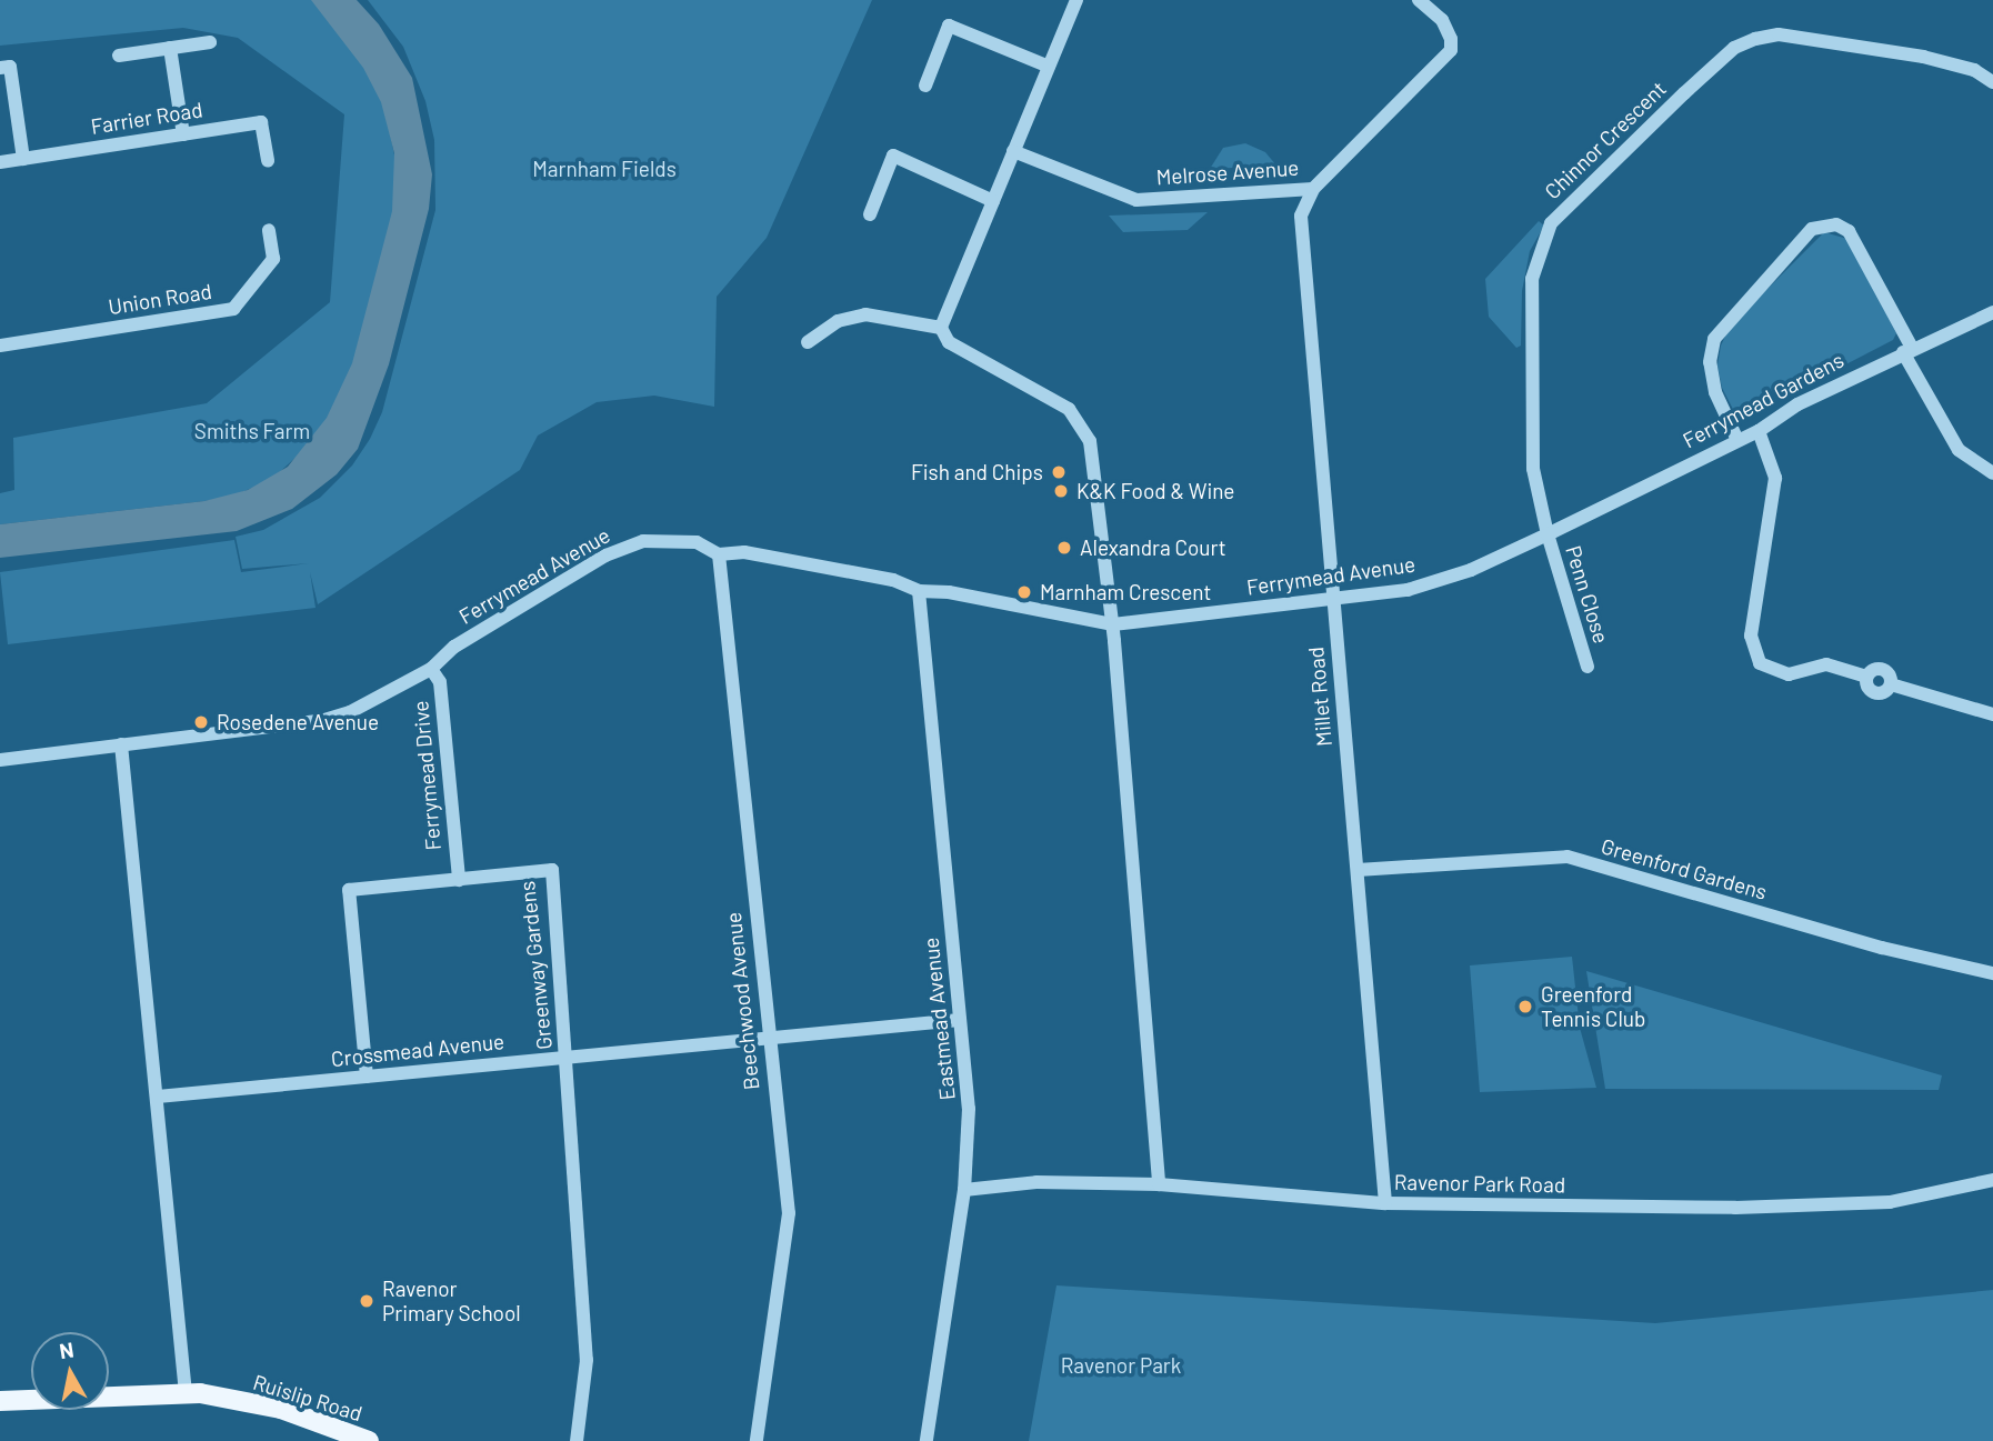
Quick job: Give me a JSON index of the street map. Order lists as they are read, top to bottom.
{
  "streets": {
    "main road": ["Ruislip Road"],
    "street": [
      "Farrier Road",
      "Chinnor Crescent",
      "Melrose Avenue",
      "Union Road",
      "Ferrymead Gardens",
      "Ferrymead Avenue",
      "Penn Close",
      "Millet Road",
      "Ferrymead Drive",
      "Greenford Gardens",
      "Greenway Gardens",
      "Beechwood Avenue",
      "Eastmead Avenue",
      "Crossmead Avenue",
      "Ravenor Park Road"
    ]
  },
  "crossings": [
    ["Chinnor Crescent", "Ferrymead Gardens"],
    ["Chinnor Crescent", "Penn Close"],
    ["Melrose Avenue", "Millet Road"],
    ["Ferrymead Gardens", "Ferrymead Avenue"],
    ["Ferrymead Gardens", "Penn Close"],
    ["Ferrymead Avenue", "Millet Road"],
    ["Ferrymead Avenue", "Ferrymead Drive"],
    ["Ferrymead Avenue", "Beechwood Avenue"],
    ["Ferrymead Avenue", "Eastmead Avenue"],
    ["Millet Road", "Greenford Gardens"],
    ["Millet Road", "Ravenor Park Road"],
    ["Ferrymead Drive", "Greenway Gardens"],
    ["Greenway Gardens", "Crossmead Avenue"],
    ["Beechwood Avenue", "Crossmead Avenue"],
    ["Eastmead Avenue", "Crossmead Avenue"],
    ["Eastmead Avenue", "Ravenor Park Road"]
  ],
  "parks": ["Marnham Fields", "Smiths Farm", "Ravenor Park"],
  "places": [
    "Fish and Chips",
    "K&K Food & Wine",
    "Alexandra Court",
    "Marnham Crescent",
    "Rosedene Avenue",
    "Greenford Tennis Club",
    "Ravenor Primary School"
  ],
  "north": "top"
}
